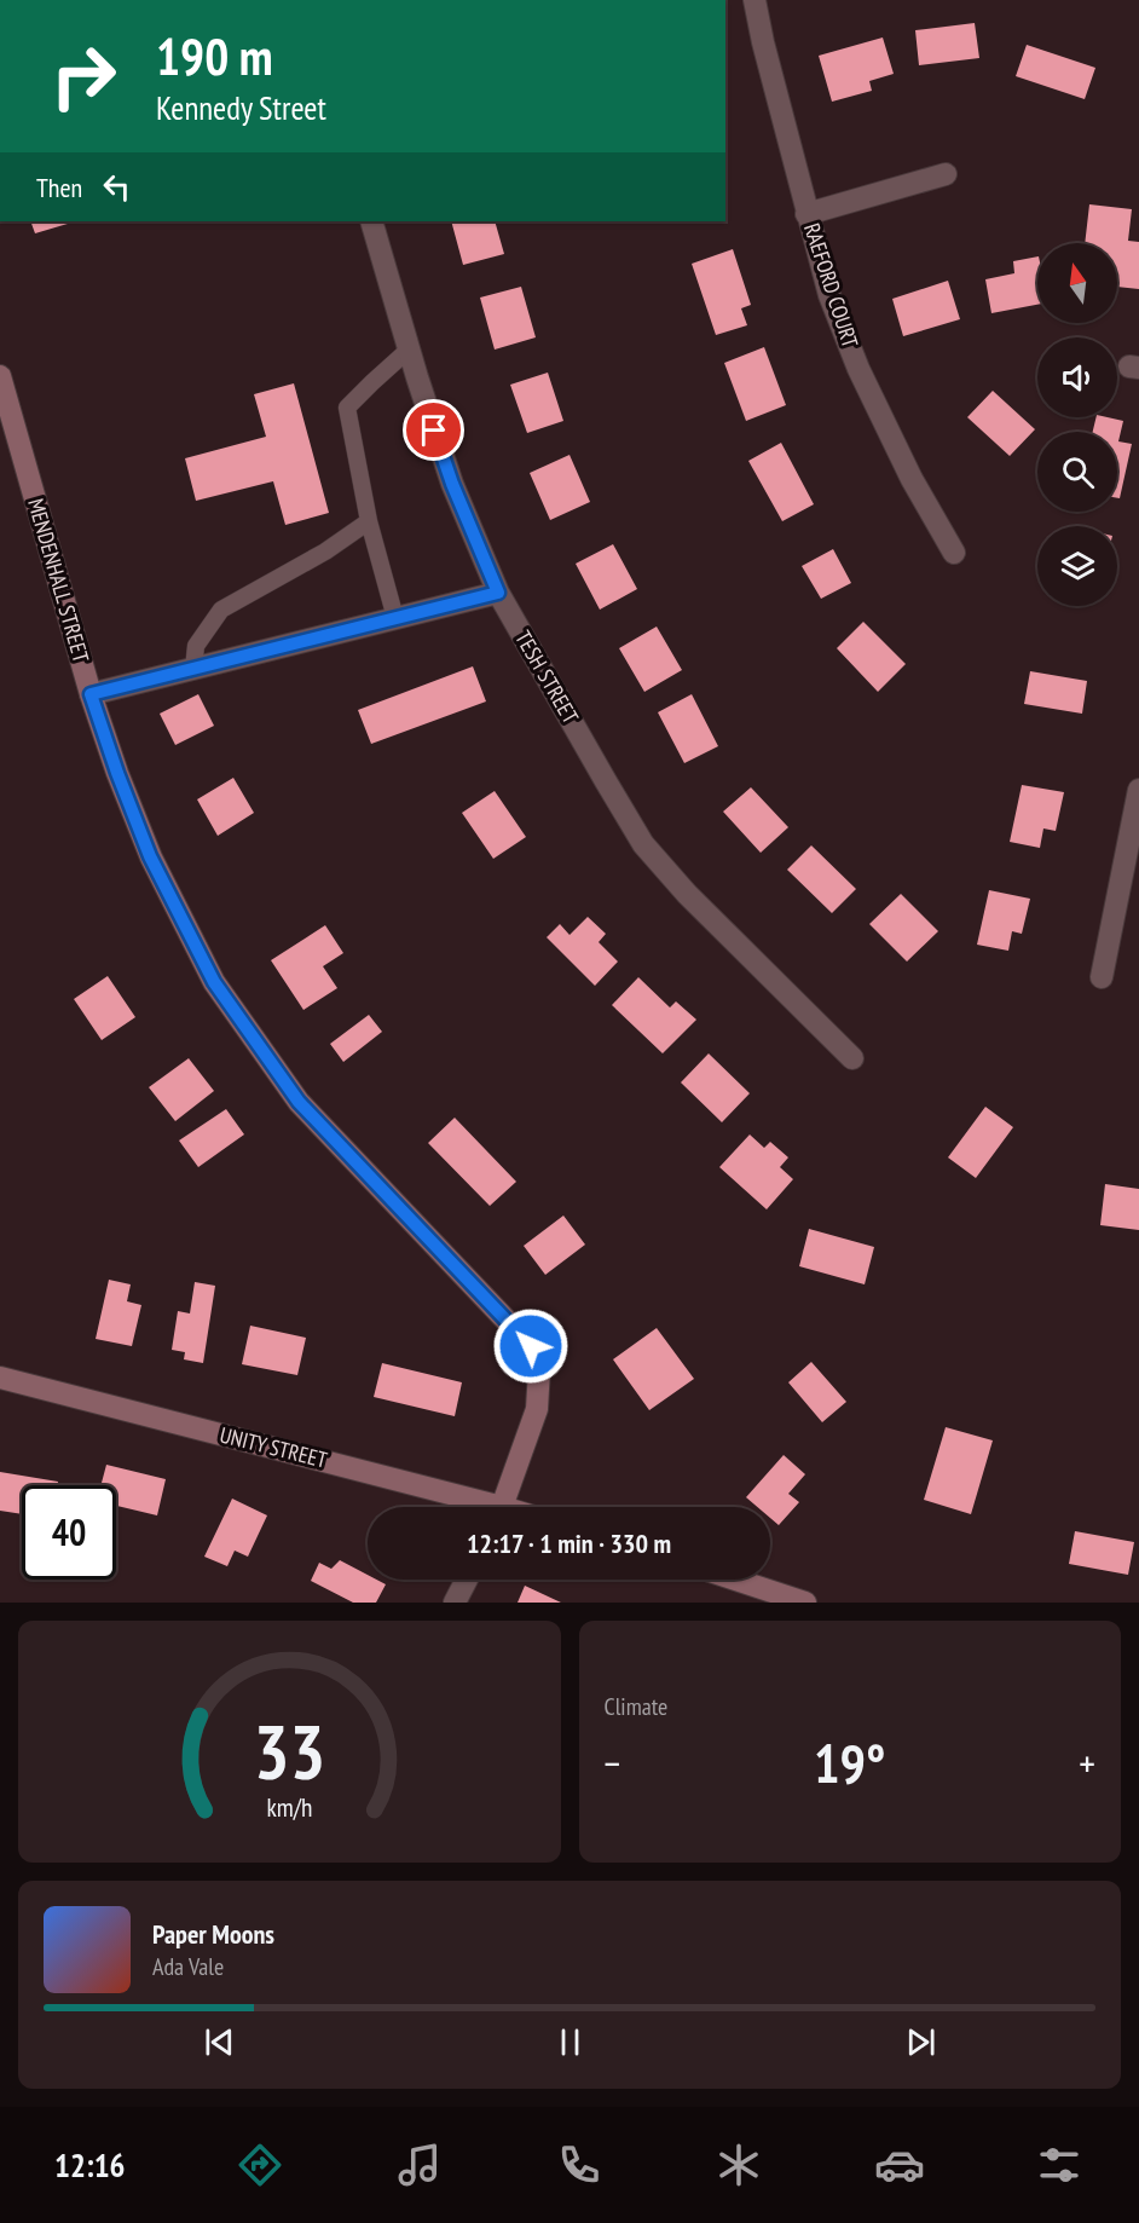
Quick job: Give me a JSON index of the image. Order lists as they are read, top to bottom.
{
  "streets": {
    "street": [
      "RAEFORD COURT",
      "MENDENHALL STREET",
      "TESH STREET",
      "UNITY STREET"
    ]
  },
  "north": "top",
  "page": {
    "turn": ["190 m", "Kennedy Street"],
    "then": "Then",
    "limit": "40",
    "trip": "12:17 · 1 min · 330 m",
    "tile": "Climate",
    "heat": ["−", "19°", "+"],
    "song": ["Paper Moons", "Ada Vale"],
    "tabs": "12:16",
    "gauge": ["33", "km/h"]
  }
}
